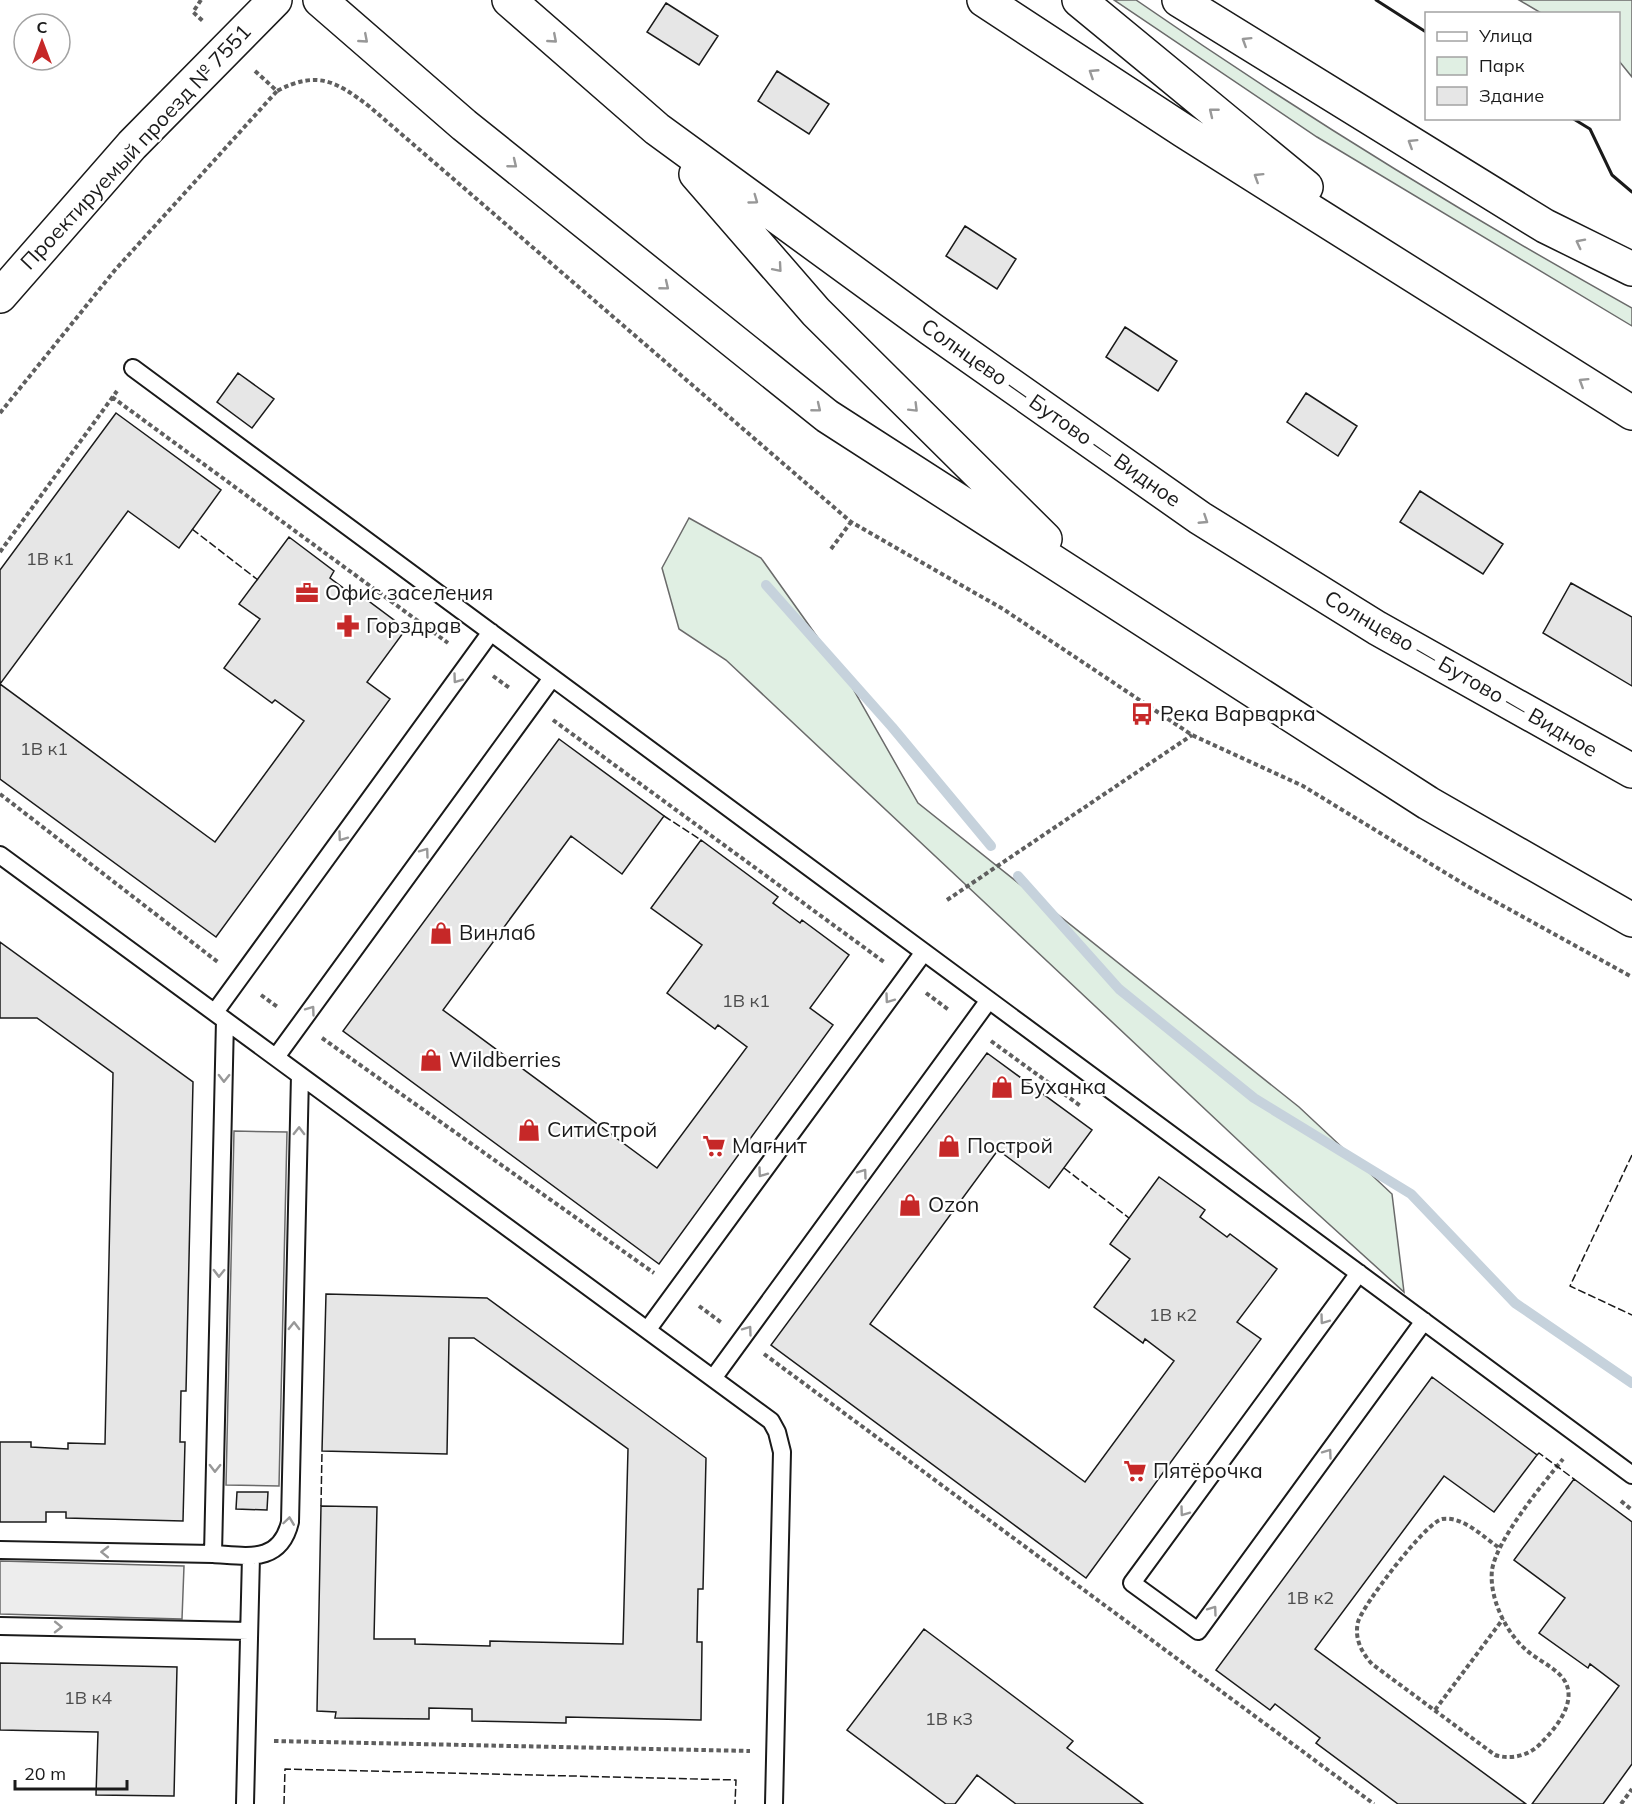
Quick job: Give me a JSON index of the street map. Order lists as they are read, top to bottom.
{
  "streets": {
    "main road": ["Проектируемый проезд № 7551", "Солнцево — Бутово — Видное"]
  },
  "places": {
    "office": ["Офис заселения"],
    "pharmacy": ["Горздрав"],
    "bus stop": ["Река Варварка"],
    "shop": [
      "Винлаб",
      "Wildberries",
      "Буханка",
      "СитиСтрой",
      "Построй",
      "Ozon"
    ],
    "supermarket": ["Магнит", "Пятёрочка"]
  },
  "house_numbers": [
    "1В к1",
    "1В к1",
    "1В к1",
    "1В к2",
    "1В к2",
    "1В к4",
    "1В к3"
  ],
  "legend": ["Улица", "Парк", "Здание"],
  "scale_bar": "20 m",
  "north": "top"
}
